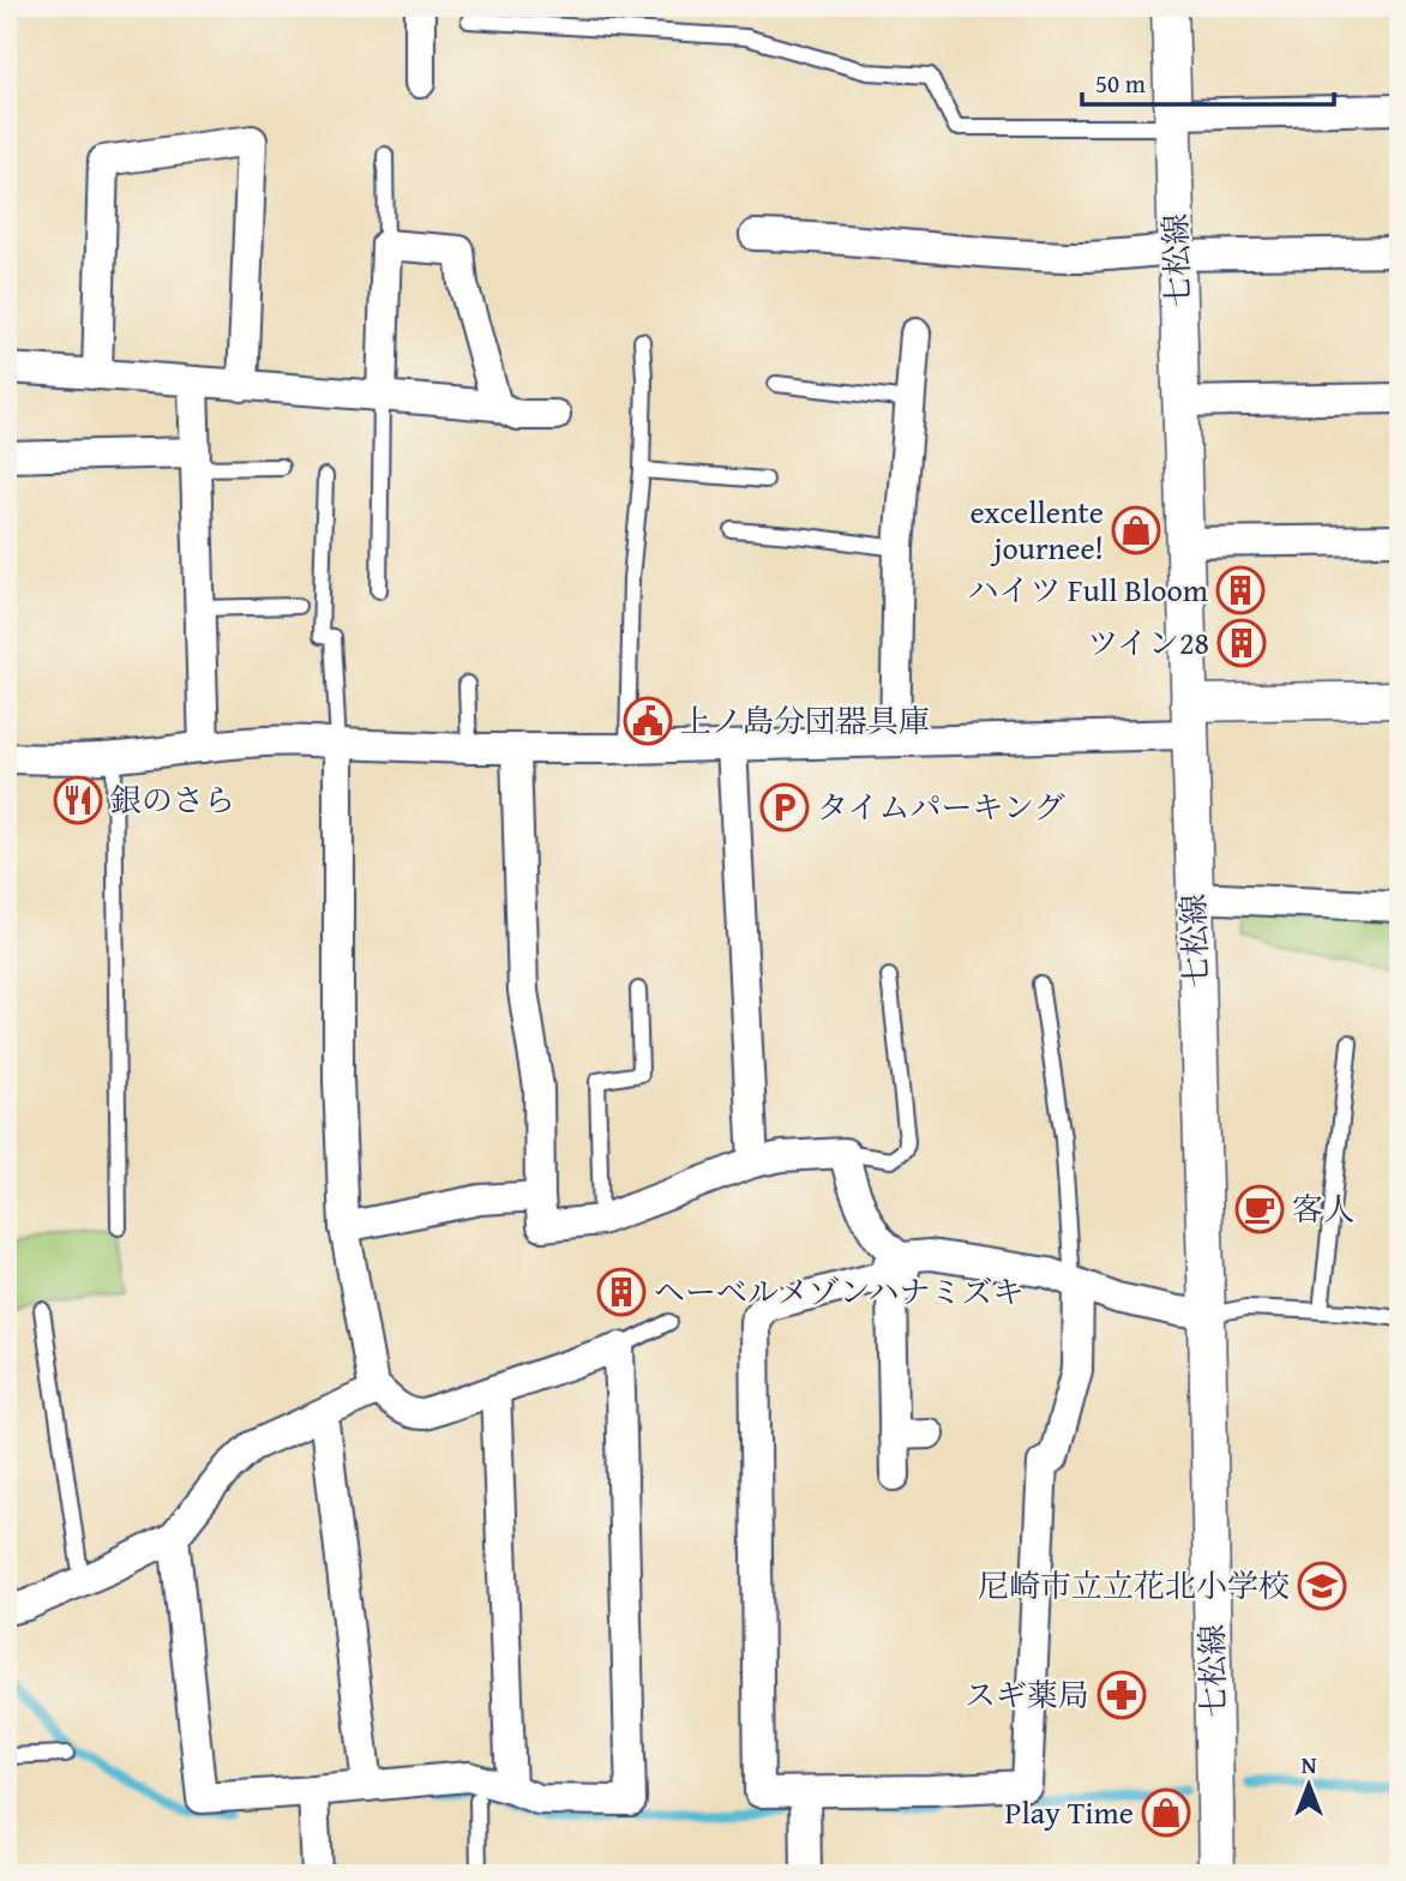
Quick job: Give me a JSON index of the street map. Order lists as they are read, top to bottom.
{
  "streets": {
    "street": ["七松線"]
  },
  "places": {
    "shop": ["excellente journee!", "Play Time"],
    "building": ["ハイツ Full Bloom", "ツイン28", "ヘーベルメゾンハナミズキ"],
    "public building": ["上ノ島分団器具庫"],
    "restaurant": ["銀のさら"],
    "parking": ["タイムパーキング"],
    "cafe": ["客人"],
    "school or university": ["尼崎市立立花北小学校"],
    "pharmacy": ["スギ薬局"]
  },
  "scale_bar": "50 m",
  "north": "top"
}
